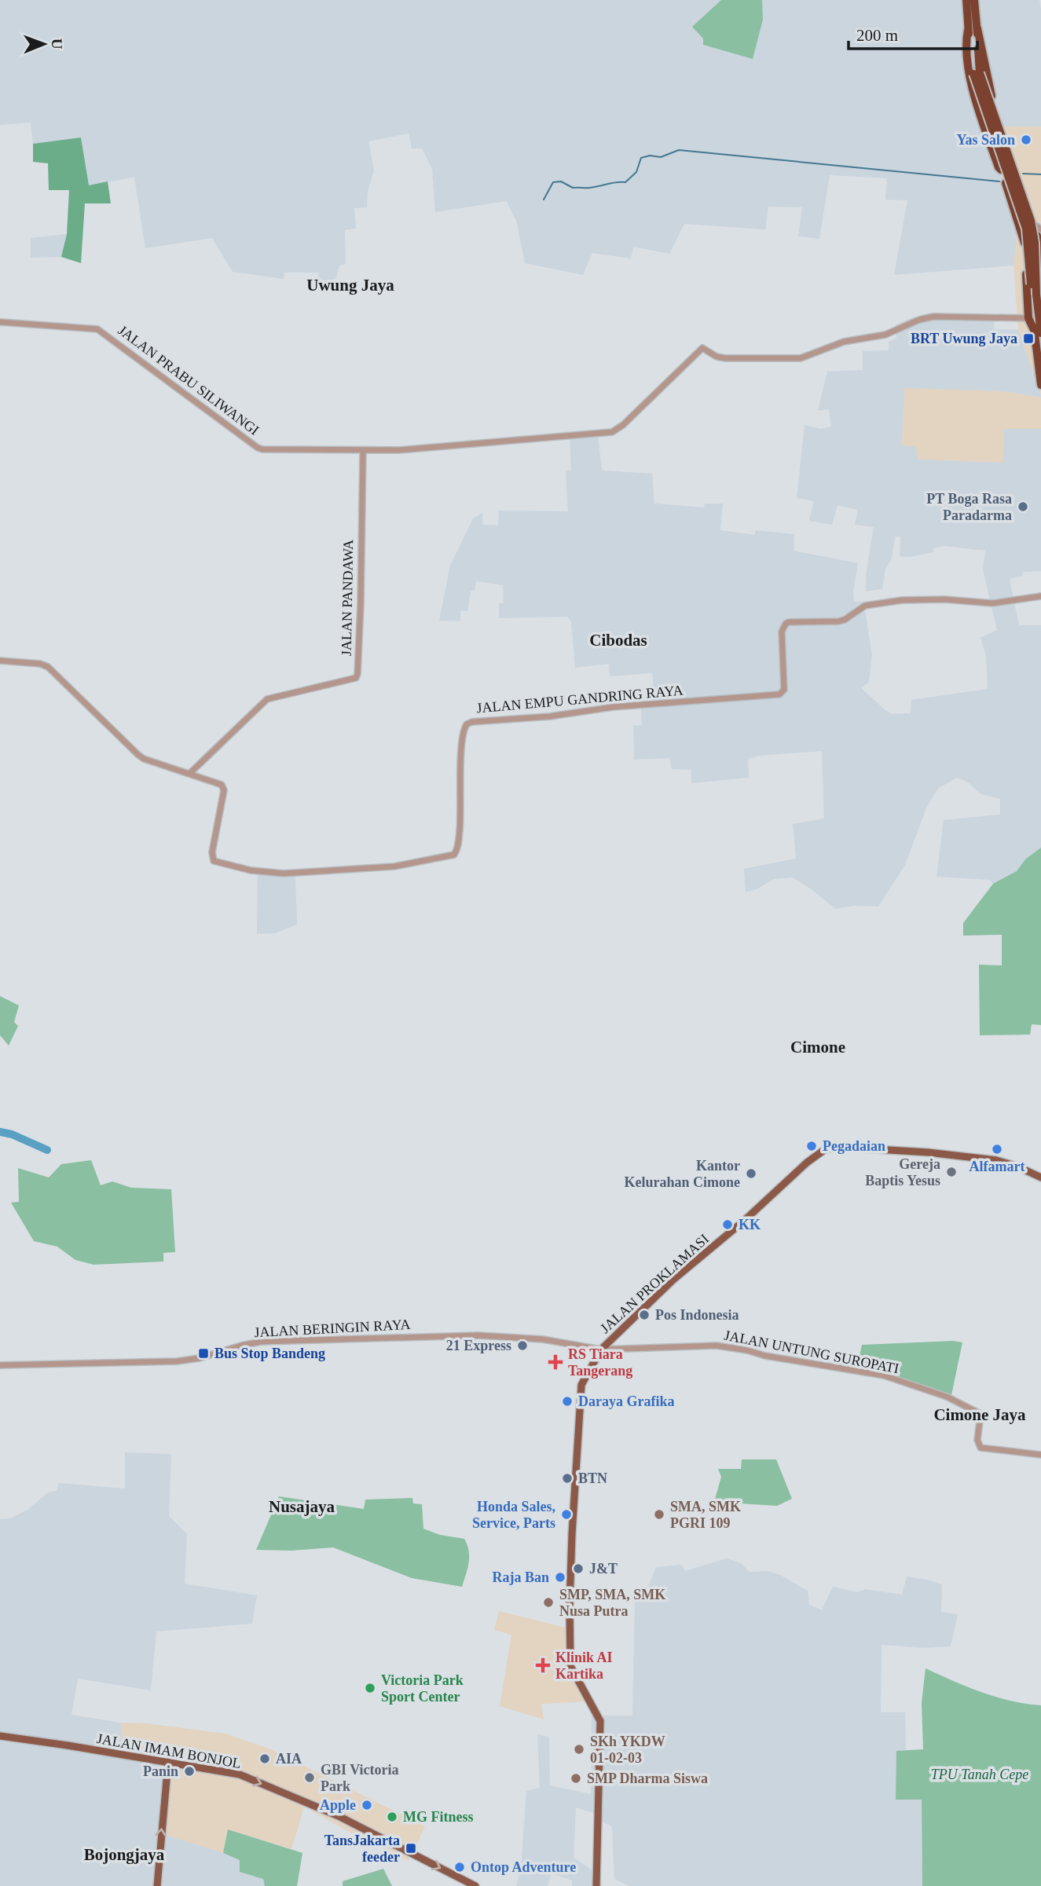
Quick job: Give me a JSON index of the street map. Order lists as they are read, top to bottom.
{
  "streets": {
    "main road": ["JALAN PROKLAMASI", "JALAN IMAM BONJOL"],
    "street": [
      "JALAN PRABU SILIWANGI",
      "JALAN PANDAWA",
      "JALAN EMPU GANDRING RAYA",
      "JALAN BERINGIN RAYA",
      "JALAN UNTUNG SUROPATI"
    ]
  },
  "crossings": [
    ["JALAN PRABU SILIWANGI", "JALAN PANDAWA"],
    ["JALAN PANDAWA", "JALAN EMPU GANDRING RAYA"],
    ["JALAN PROKLAMASI", "JALAN BERINGIN RAYA"],
    ["JALAN PROKLAMASI", "JALAN UNTUNG SUROPATI"],
    ["JALAN BERINGIN RAYA", "JALAN UNTUNG SUROPATI"]
  ],
  "one_way": ["JALAN IMAM BONJOL"],
  "districts": [
    "Uwung Jaya",
    "Cibodas",
    "Cimone",
    "Cimone Jaya",
    "Nusajaya",
    "Bojongjaya"
  ],
  "parks": ["TPU Tanah Cepe"],
  "places": {
    "other": [
      "Yas Salon",
      "PT Boga Rasa Paradarma",
      "Pegadaian",
      "Alfamart",
      "Gereja Baptis Yesus",
      "Kantor Kelurahan Cimone",
      "KK",
      "Pos Indonesia",
      "21 Express",
      "Daraya Grafika",
      "BTN",
      "Honda Sales, Service, Parts",
      "SMA, SMK PGRI 109",
      "J&T",
      "Raja Ban",
      "SMP, SMA, SMK Nusa Putra",
      "Victoria Park Sport Center",
      "SKh YKDW 01-02-03",
      "AIA",
      "Panin",
      "GBI Victoria Park",
      "SMP Dharma Siswa",
      "Apple",
      "MG Fitness",
      "Ontop Adventure"
    ],
    "transit": ["BRT Uwung Jaya", "Bus Stop Bandeng", "TansJakarta feeder"],
    "health": ["RS Tiara Tangerang", "Klinik AI Kartika"]
  },
  "scale_bar": "200 m",
  "north": "right"
}
